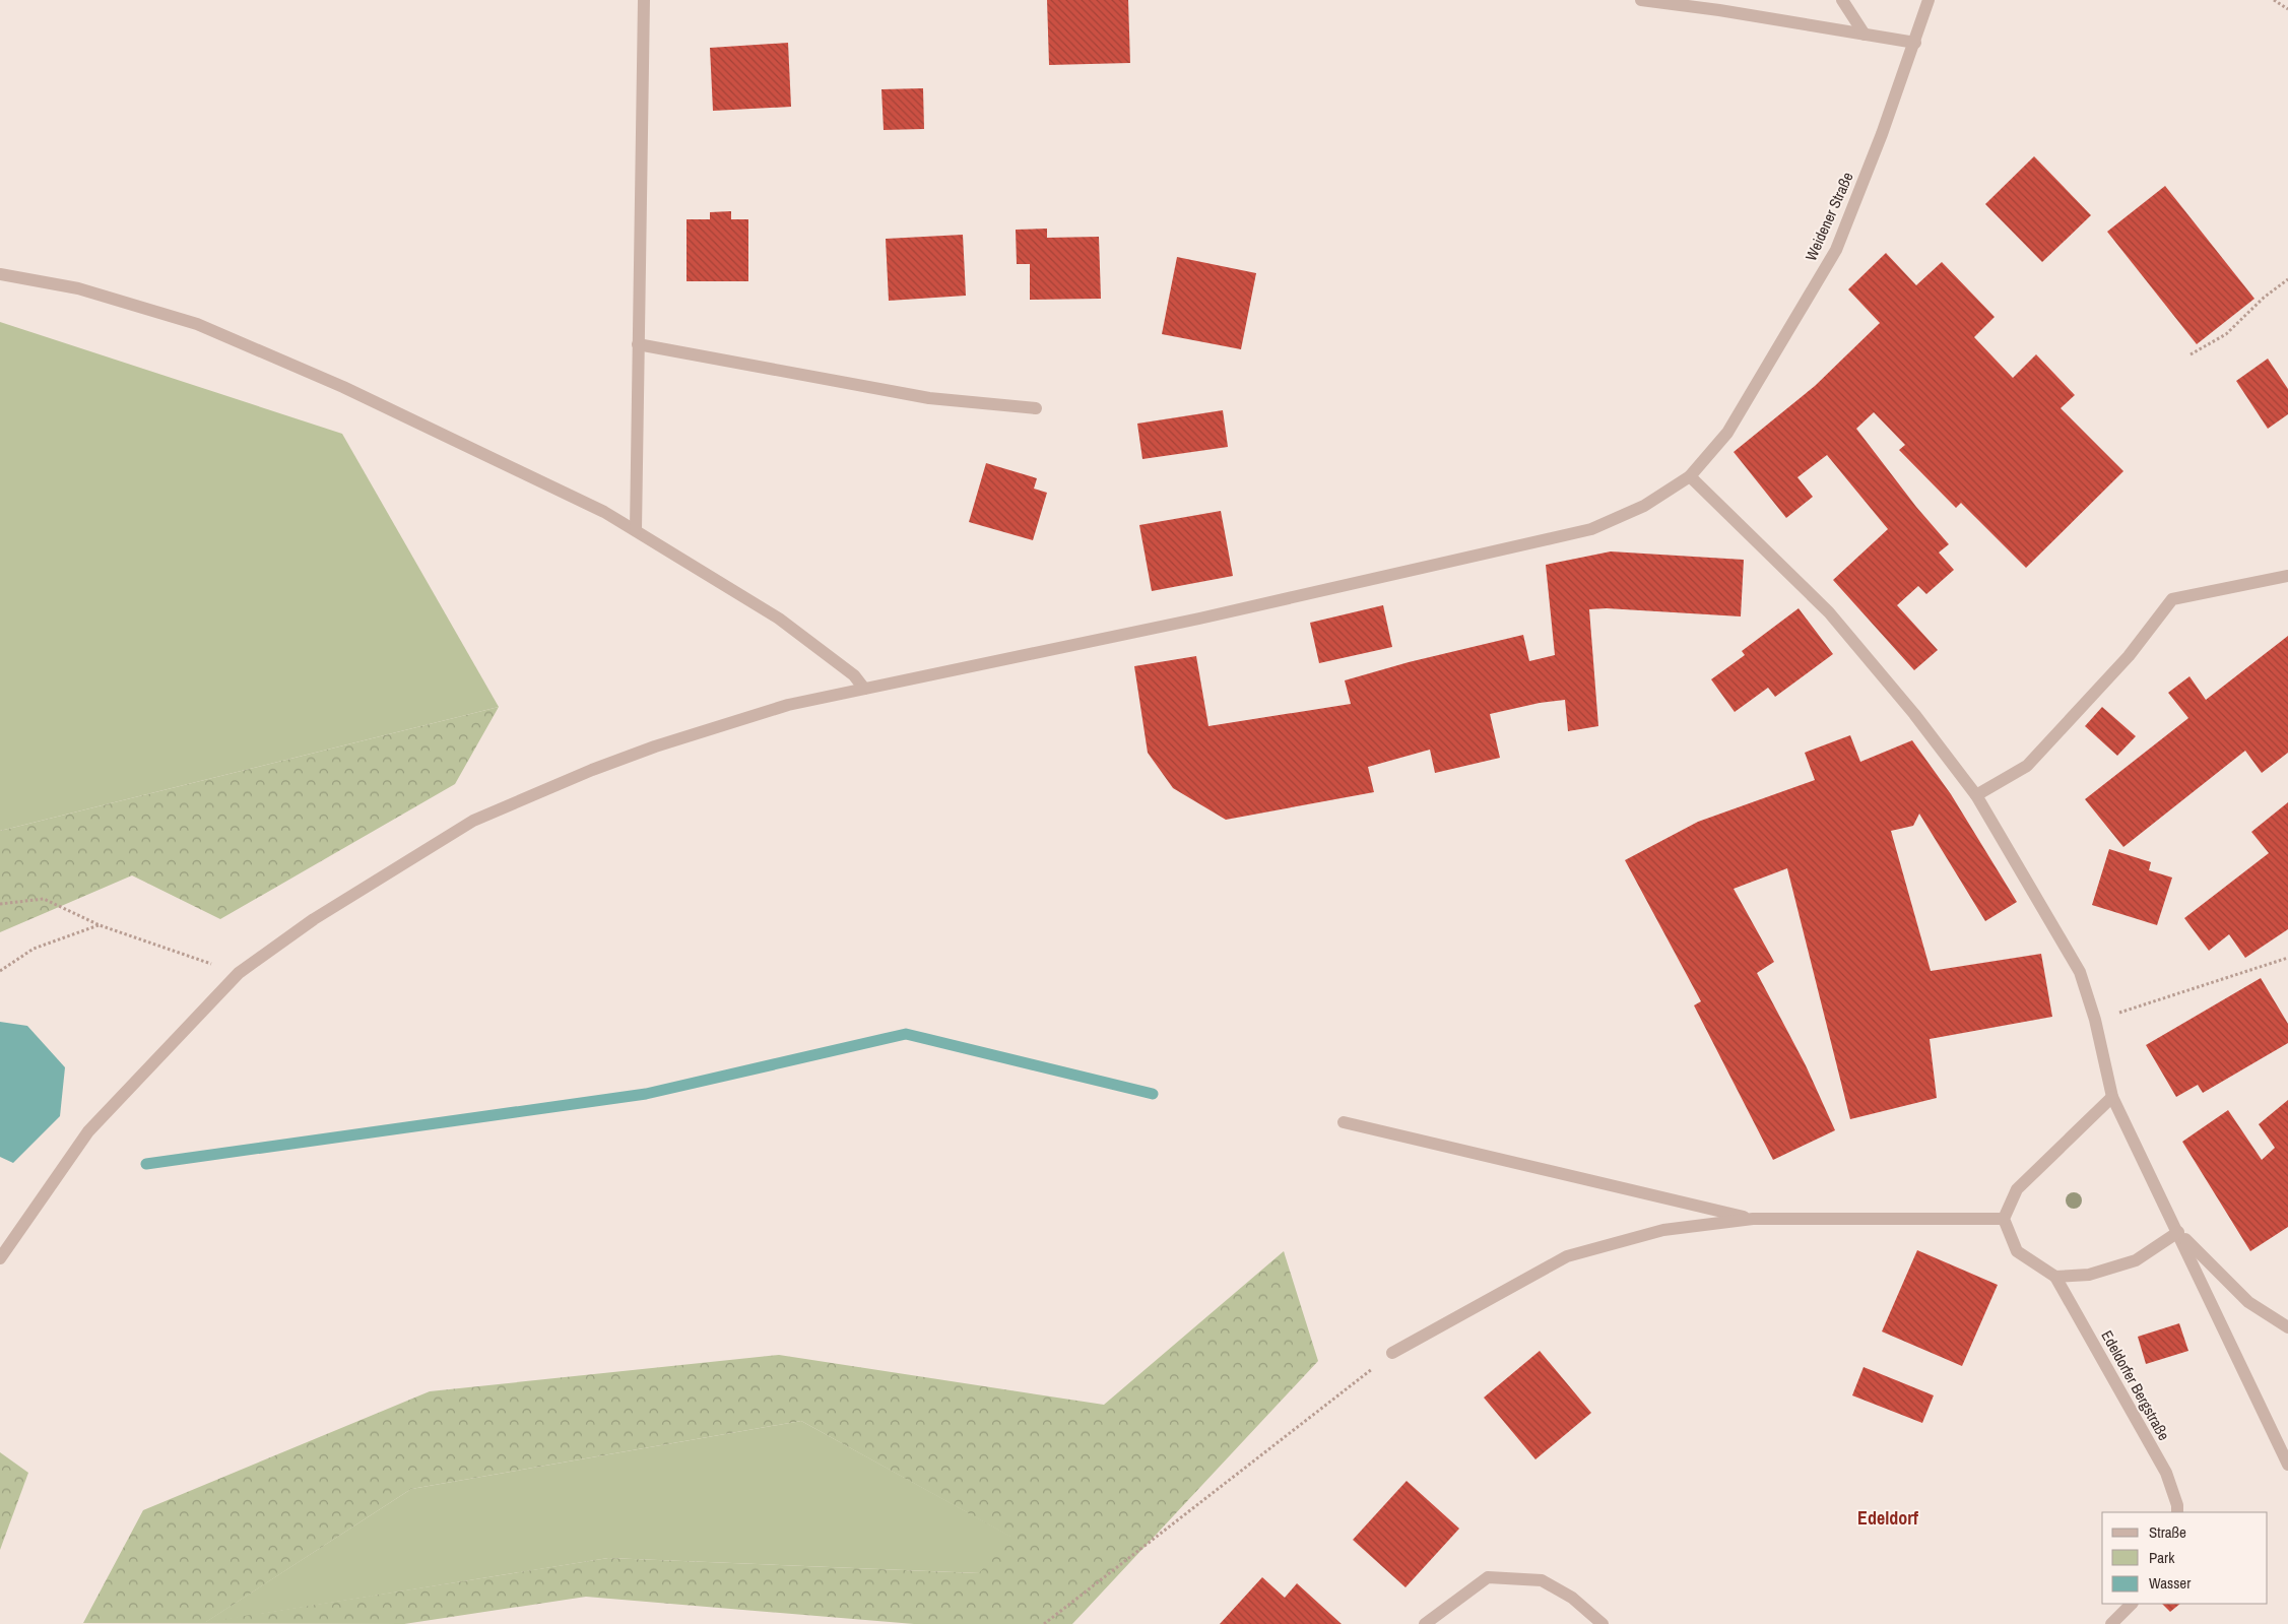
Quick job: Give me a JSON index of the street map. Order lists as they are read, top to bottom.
{
  "streets": {
    "street": ["Weidener Straße", "Edeldorfer Bergstraße"]
  },
  "districts": ["Edeldorf"],
  "legend": ["Straße", "Park", "Wasser"]
}
